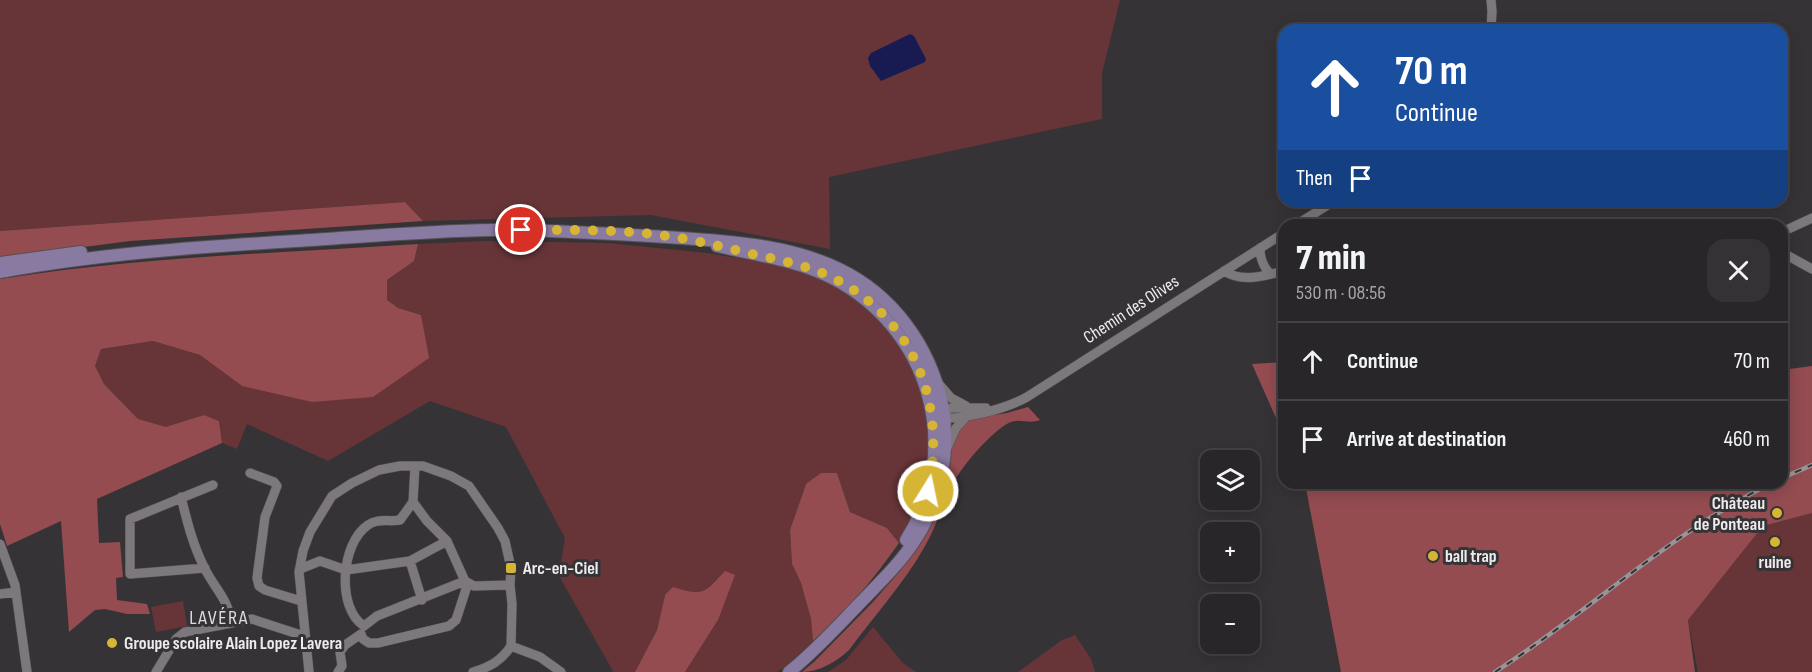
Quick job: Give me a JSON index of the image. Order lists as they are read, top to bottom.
{
  "streets": {
    "street": ["Chemin des Olives"]
  },
  "districts": ["LAVÉRA"],
  "places": {
    "other": [
      "Château de Ponteau",
      "ruine",
      "ball trap",
      "Groupe scolaire Alain Lopez Lavera"
    ],
    "transit": ["Arc-en-Ciel"]
  },
  "page": {
    "turn": ["70 m", "Continue"],
    "then": "Then",
    "heading": ["7 min", "530 m · 08:56"],
    "list": [
      {
        "name": "Continue",
        "value": "70 m"
      },
      {
        "name": "Arrive at destination",
        "value": "460 m"
      }
    ],
    "map_buttons": ["+", "−"]
  }
}
